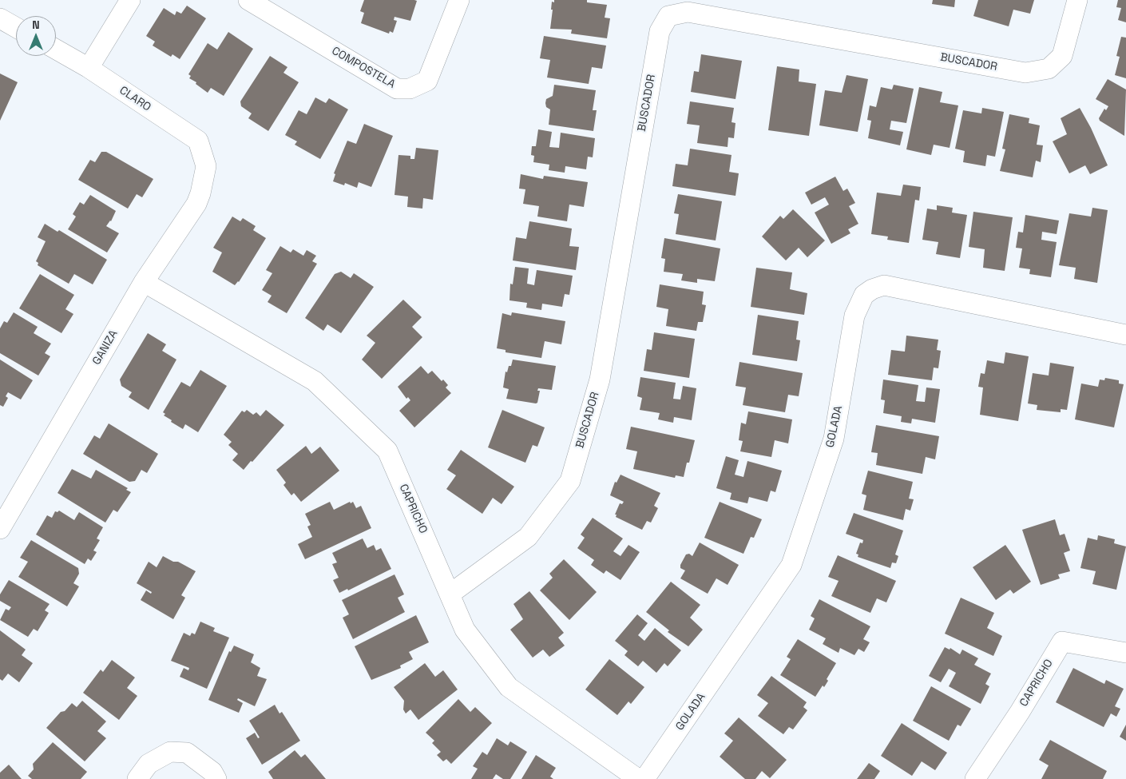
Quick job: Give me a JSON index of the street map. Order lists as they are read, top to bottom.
{
  "streets": {
    "street": [
      "BUSCADOR",
      "COMPOSTELA",
      "CLARO",
      "GANIZA",
      "GOLADA",
      "CAPRICHO"
    ]
  },
  "crossings": [
    ["BUSCADOR", "CAPRICHO"],
    ["CLARO", "GANIZA"],
    ["GANIZA", "CAPRICHO"]
  ],
  "north": "top"
}
